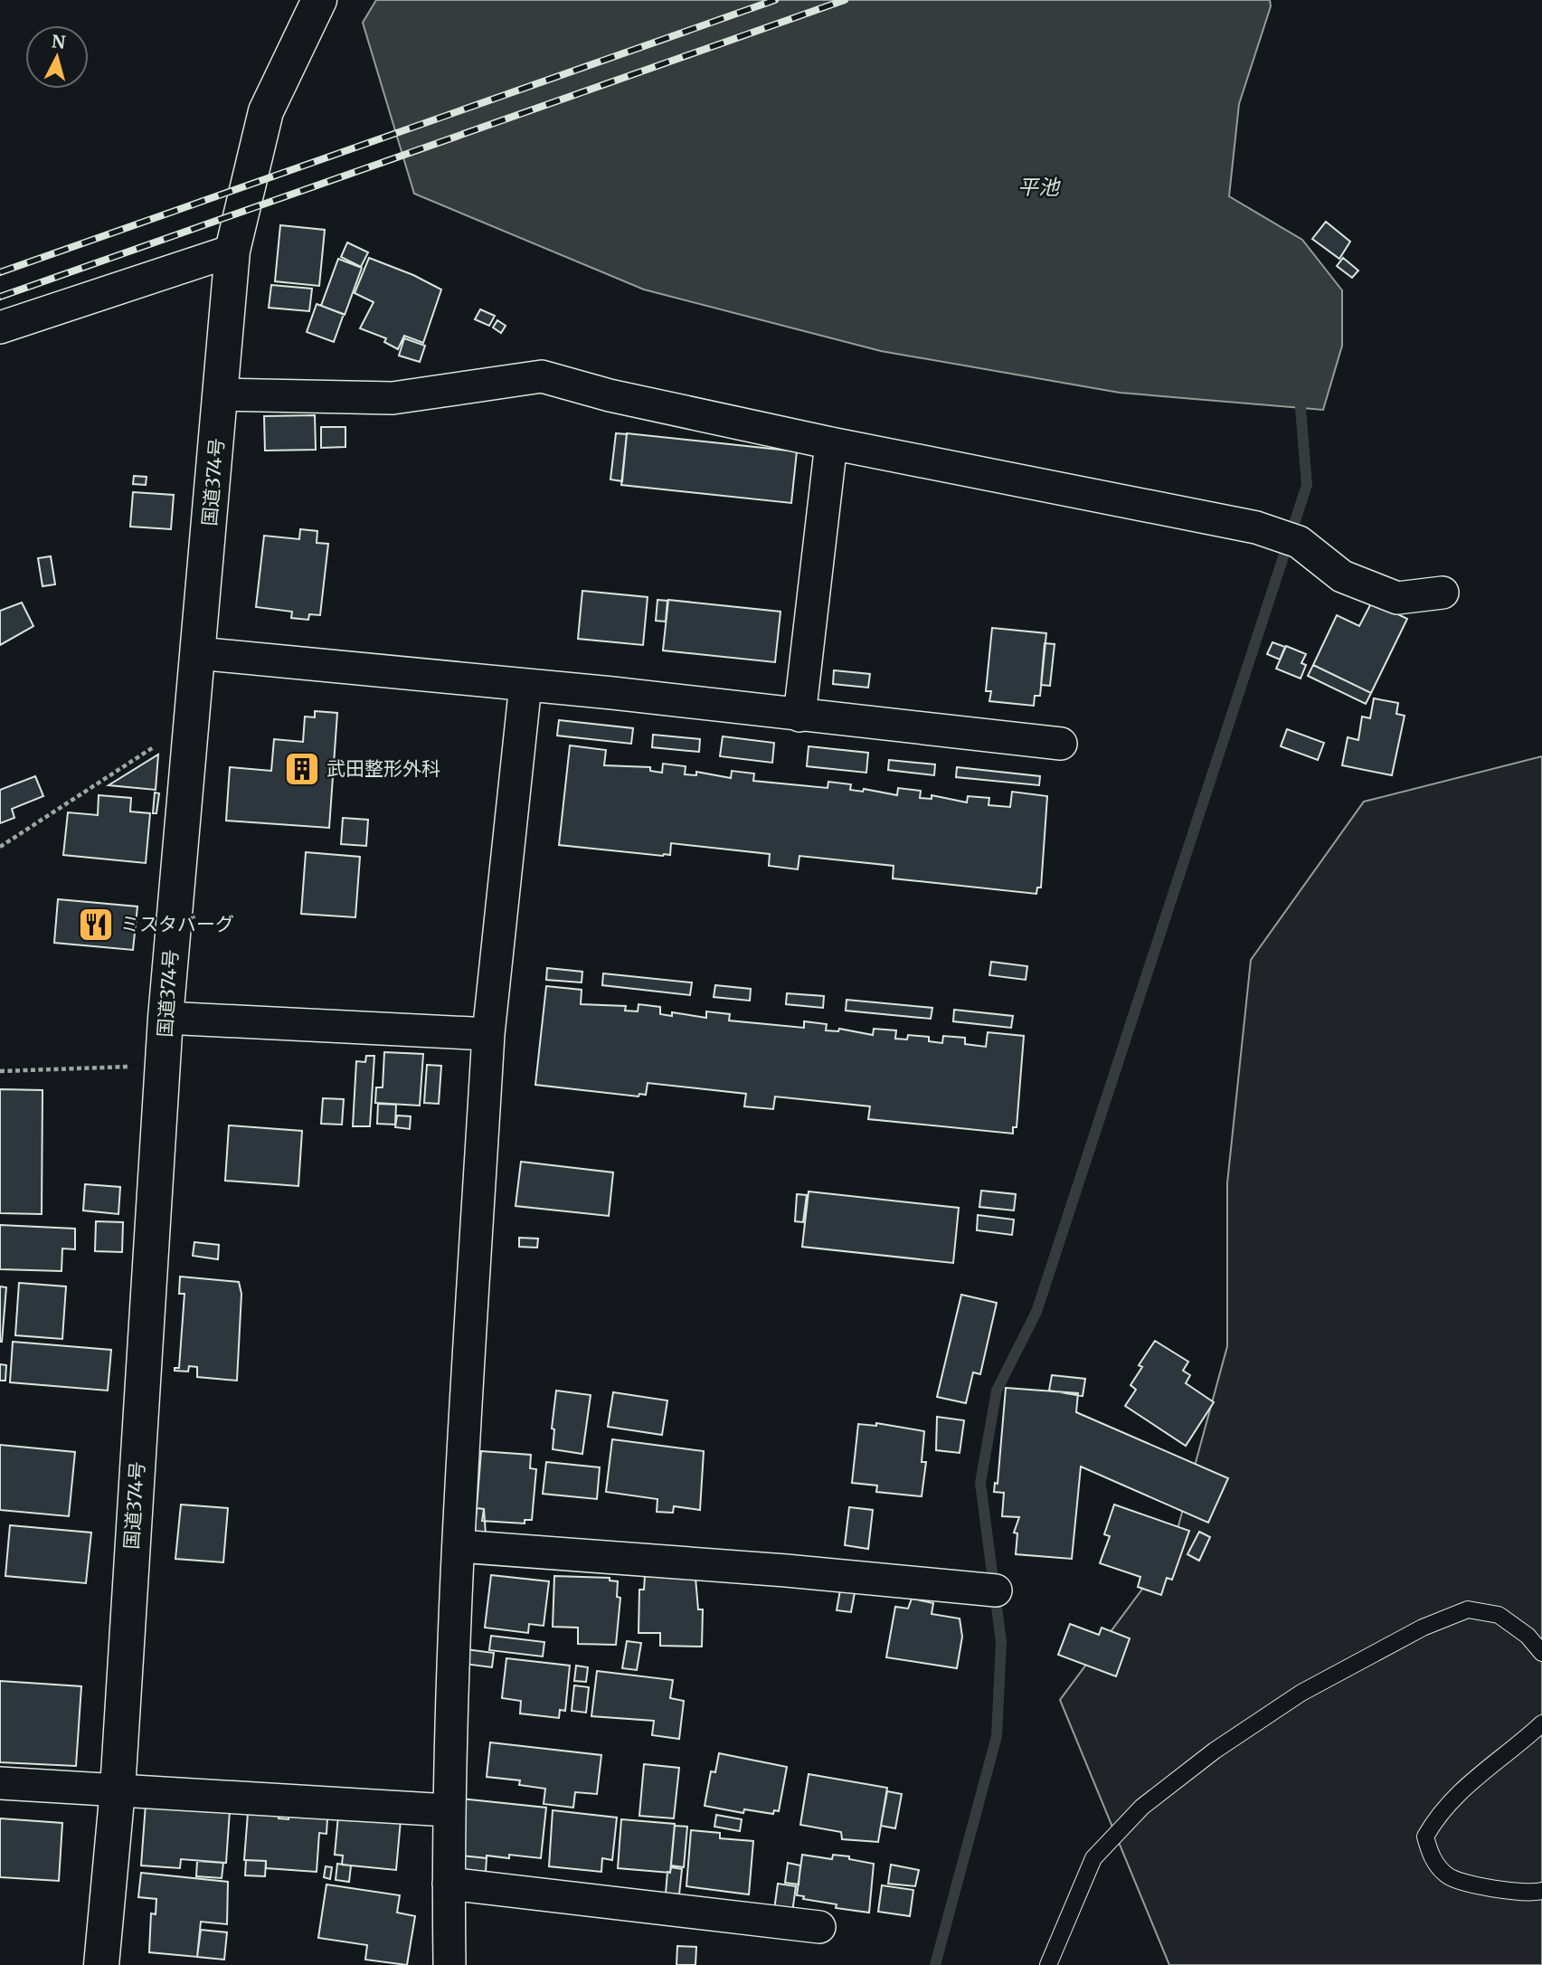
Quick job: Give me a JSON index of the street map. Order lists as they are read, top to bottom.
{
  "streets": {
    "highway": ["国道374号"]
  },
  "water": ["平池"],
  "places": {
    "building": ["武田整形外科"],
    "restaurant": ["ミスタバーグ"]
  },
  "north": "top"
}
